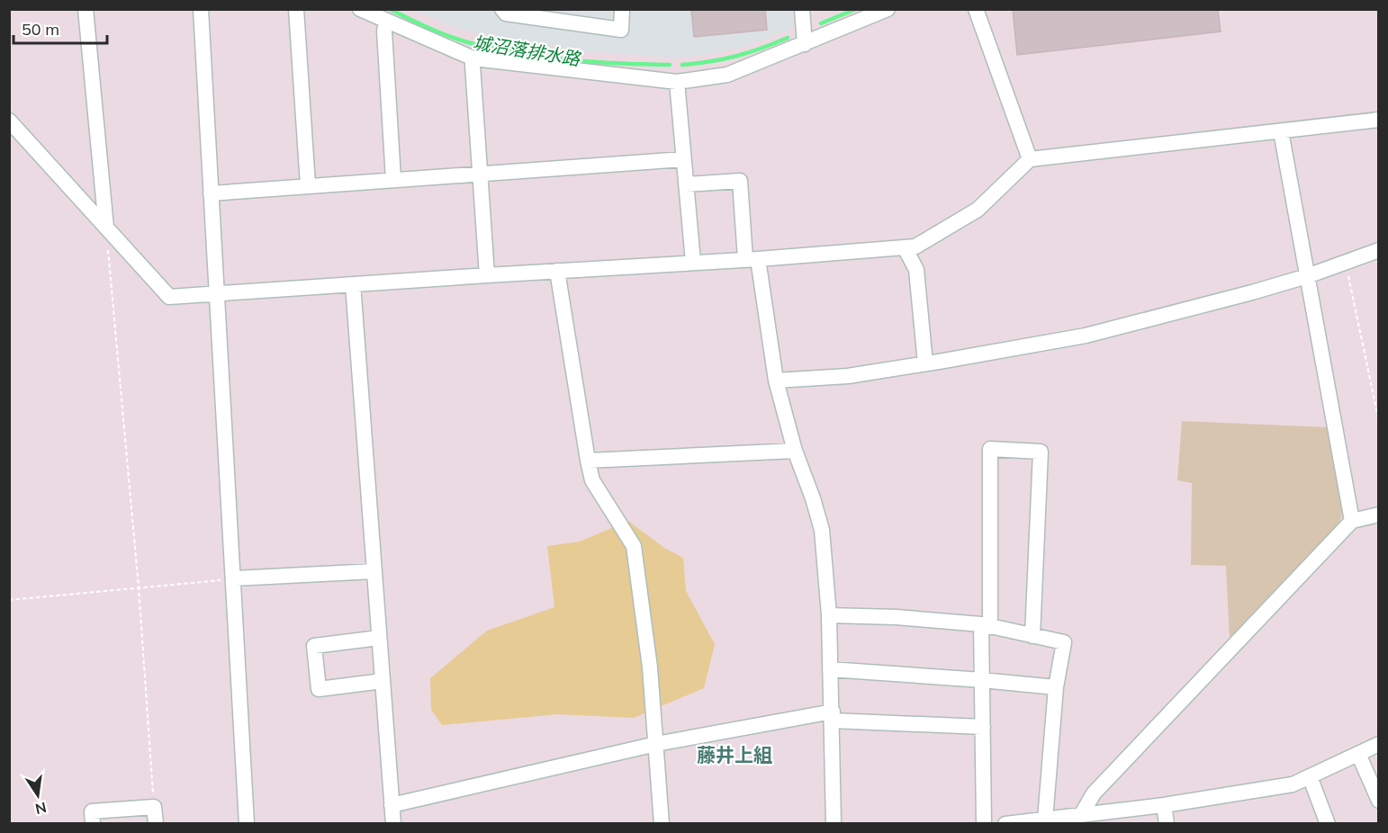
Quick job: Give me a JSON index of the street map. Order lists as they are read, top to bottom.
{
  "districts": ["藤井上組"],
  "water": ["城沼落排水路"],
  "scale_bar": "50 m",
  "north": "bottom"
}
